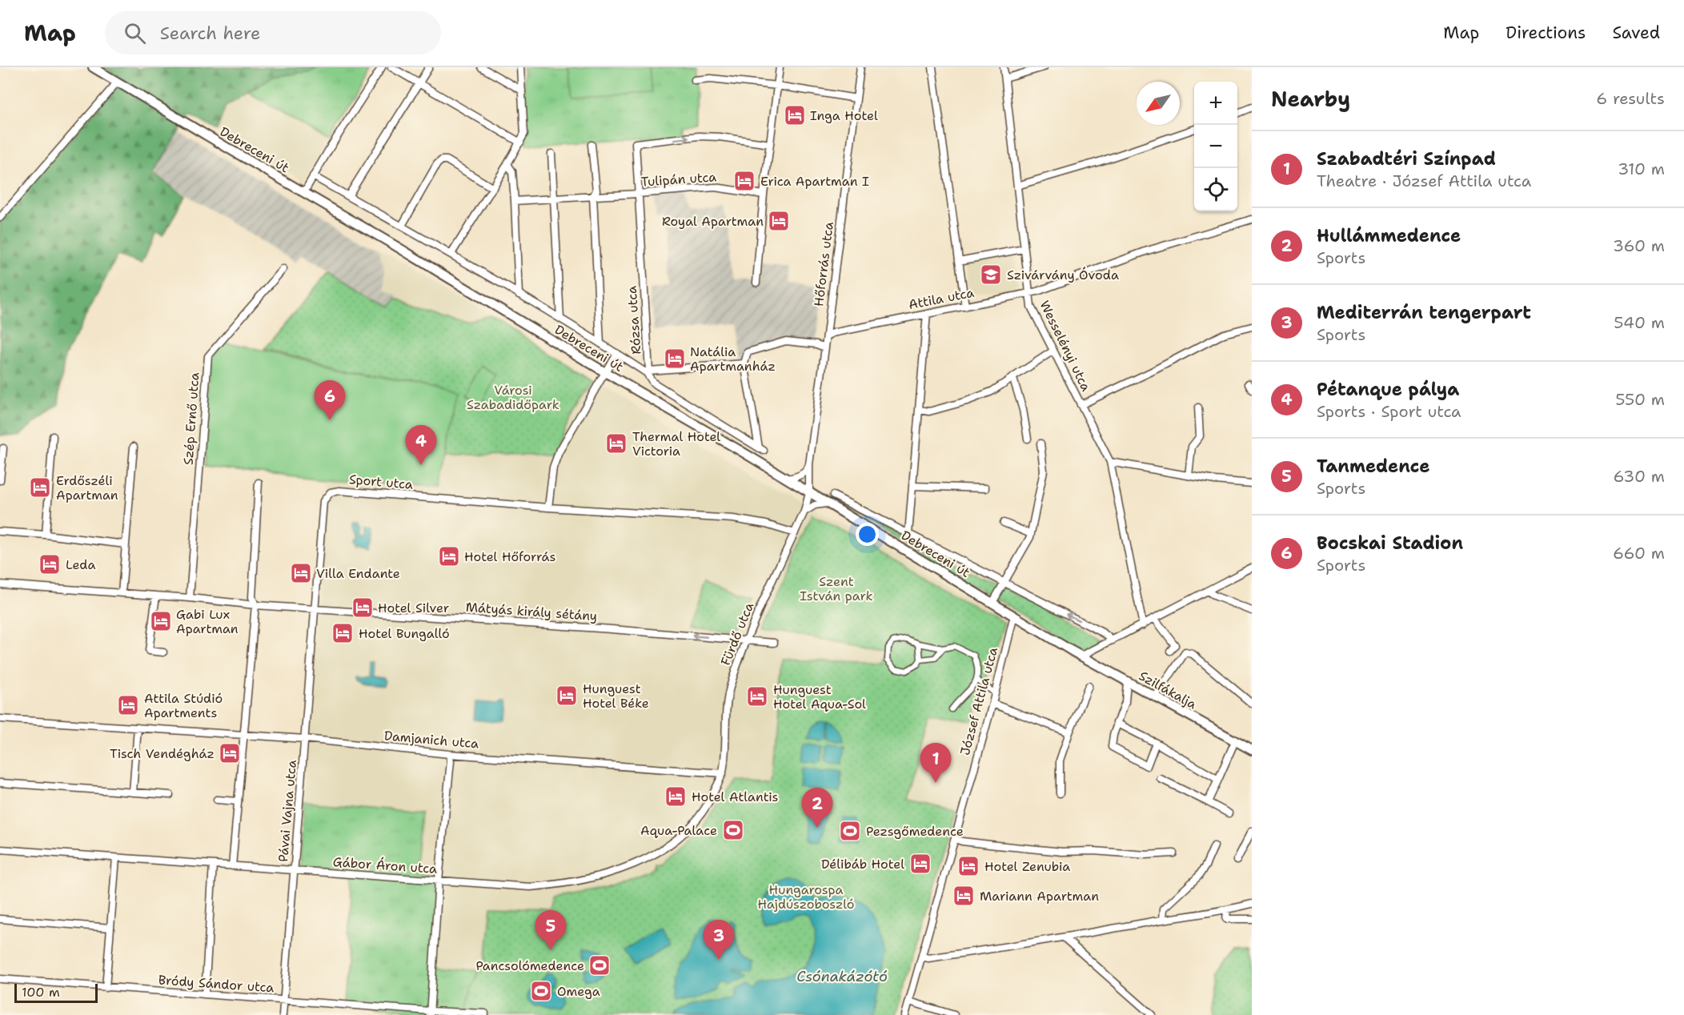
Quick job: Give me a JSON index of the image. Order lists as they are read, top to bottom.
{
  "streets": {
    "street": [
      "Debreceni út",
      "Tulipán utca",
      "Hőforrás utca",
      "Attila utca",
      "Rózsa utca",
      "Wesselényi utca",
      "Szép Ernő utca",
      "Sport utca",
      "Mátyás király sétány",
      "Fürdő utca",
      "Szilfákalja",
      "József Attila utca",
      "Damjanich utca",
      "Pávai Vajna utca",
      "Gábor Áron utca",
      "Bródy Sándor utca"
    ]
  },
  "crossings": [
    ["Debreceni út", "Hőforrás utca"],
    ["Debreceni út", "Fürdő utca"],
    ["Debreceni út", "Szilfákalja"],
    ["Debreceni út", "József Attila utca"],
    ["Tulipán utca", "Rózsa utca"],
    ["Hőforrás utca", "Attila utca"],
    ["Hőforrás utca", "Fürdő utca"],
    ["Attila utca", "Wesselényi utca"],
    ["Szép Ernő utca", "Mátyás király sétány"],
    ["Sport utca", "Mátyás király sétány"],
    ["Sport utca", "Fürdő utca"],
    ["Sport utca", "Pávai Vajna utca"],
    ["Mátyás király sétány", "Fürdő utca"],
    ["Mátyás király sétány", "Pávai Vajna utca"],
    ["Fürdő utca", "Damjanich utca"],
    ["Fürdő utca", "Gábor Áron utca"],
    ["Damjanich utca", "Pávai Vajna utca"],
    ["Damjanich utca", "Gábor Áron utca"],
    ["Pávai Vajna utca", "Gábor Áron utca"],
    ["Pávai Vajna utca", "Bródy Sándor utca"]
  ],
  "one_way": ["Mátyás király sétány"],
  "water": ["Csónakázótó"],
  "parks": ["Városi Szabadidőpark", "Szent István park", "Hungarospa Hajdúszoboszló"],
  "places": {
    "hotel": [
      "Inga Hotel",
      "Erica Apartman I",
      "Royal Apartman",
      "Natália Apartmanház",
      "Thermal Hotel Victoria",
      "Erdőszéli Apartman",
      "Hotel Hőforrás",
      "Leda",
      "Villa Endante",
      "Hotel Silver",
      "Gabi Lux Apartman",
      "Hotel Bungalló",
      "Hunguest Hotel Béke",
      "Hunguest Hotel Aqua-Sol",
      "Attila Stúdió Apartments",
      "Tisch Vendégház",
      "Hotel Atlantis",
      "Délibáb Hotel",
      "Hotel Zenubia",
      "Mariann Apartman"
    ],
    "school or university": ["Szivárvány Óvoda"],
    "sports": [
      "Aqua-Palace",
      "Pezsgőmedence",
      "Pancsolómedence",
      "Omega"
    ]
  },
  "scale_bar": "100 m",
  "north": "bottom left",
  "page": {
    "header": "Map",
    "search": "Search here",
    "nav": ["Map", "Directions", "Saved"],
    "heading": ["Nearby", "6 results"],
    "map_buttons": ["+", "−"],
    "list": [
      {
        "mark": "1",
        "name": "Szabadtéri Színpad",
        "note": "Theatre · József Attila utca",
        "value": "310 m"
      },
      {
        "mark": "2",
        "name": "Hullámmedence",
        "note": "Sports",
        "value": "360 m"
      },
      {
        "mark": "3",
        "name": "Mediterrán tengerpart",
        "note": "Sports",
        "value": "540 m"
      },
      {
        "mark": "4",
        "name": "Pétanque pálya",
        "note": "Sports · Sport utca",
        "value": "550 m"
      },
      {
        "mark": "5",
        "name": "Tanmedence",
        "note": "Sports",
        "value": "630 m"
      },
      {
        "mark": "6",
        "name": "Bocskai Stadion",
        "note": "Sports",
        "value": "660 m"
      }
    ],
    "pins": [
      "6",
      "4",
      "1",
      "2",
      "5",
      "3"
    ],
    "scale": "100 m"
  }
}
